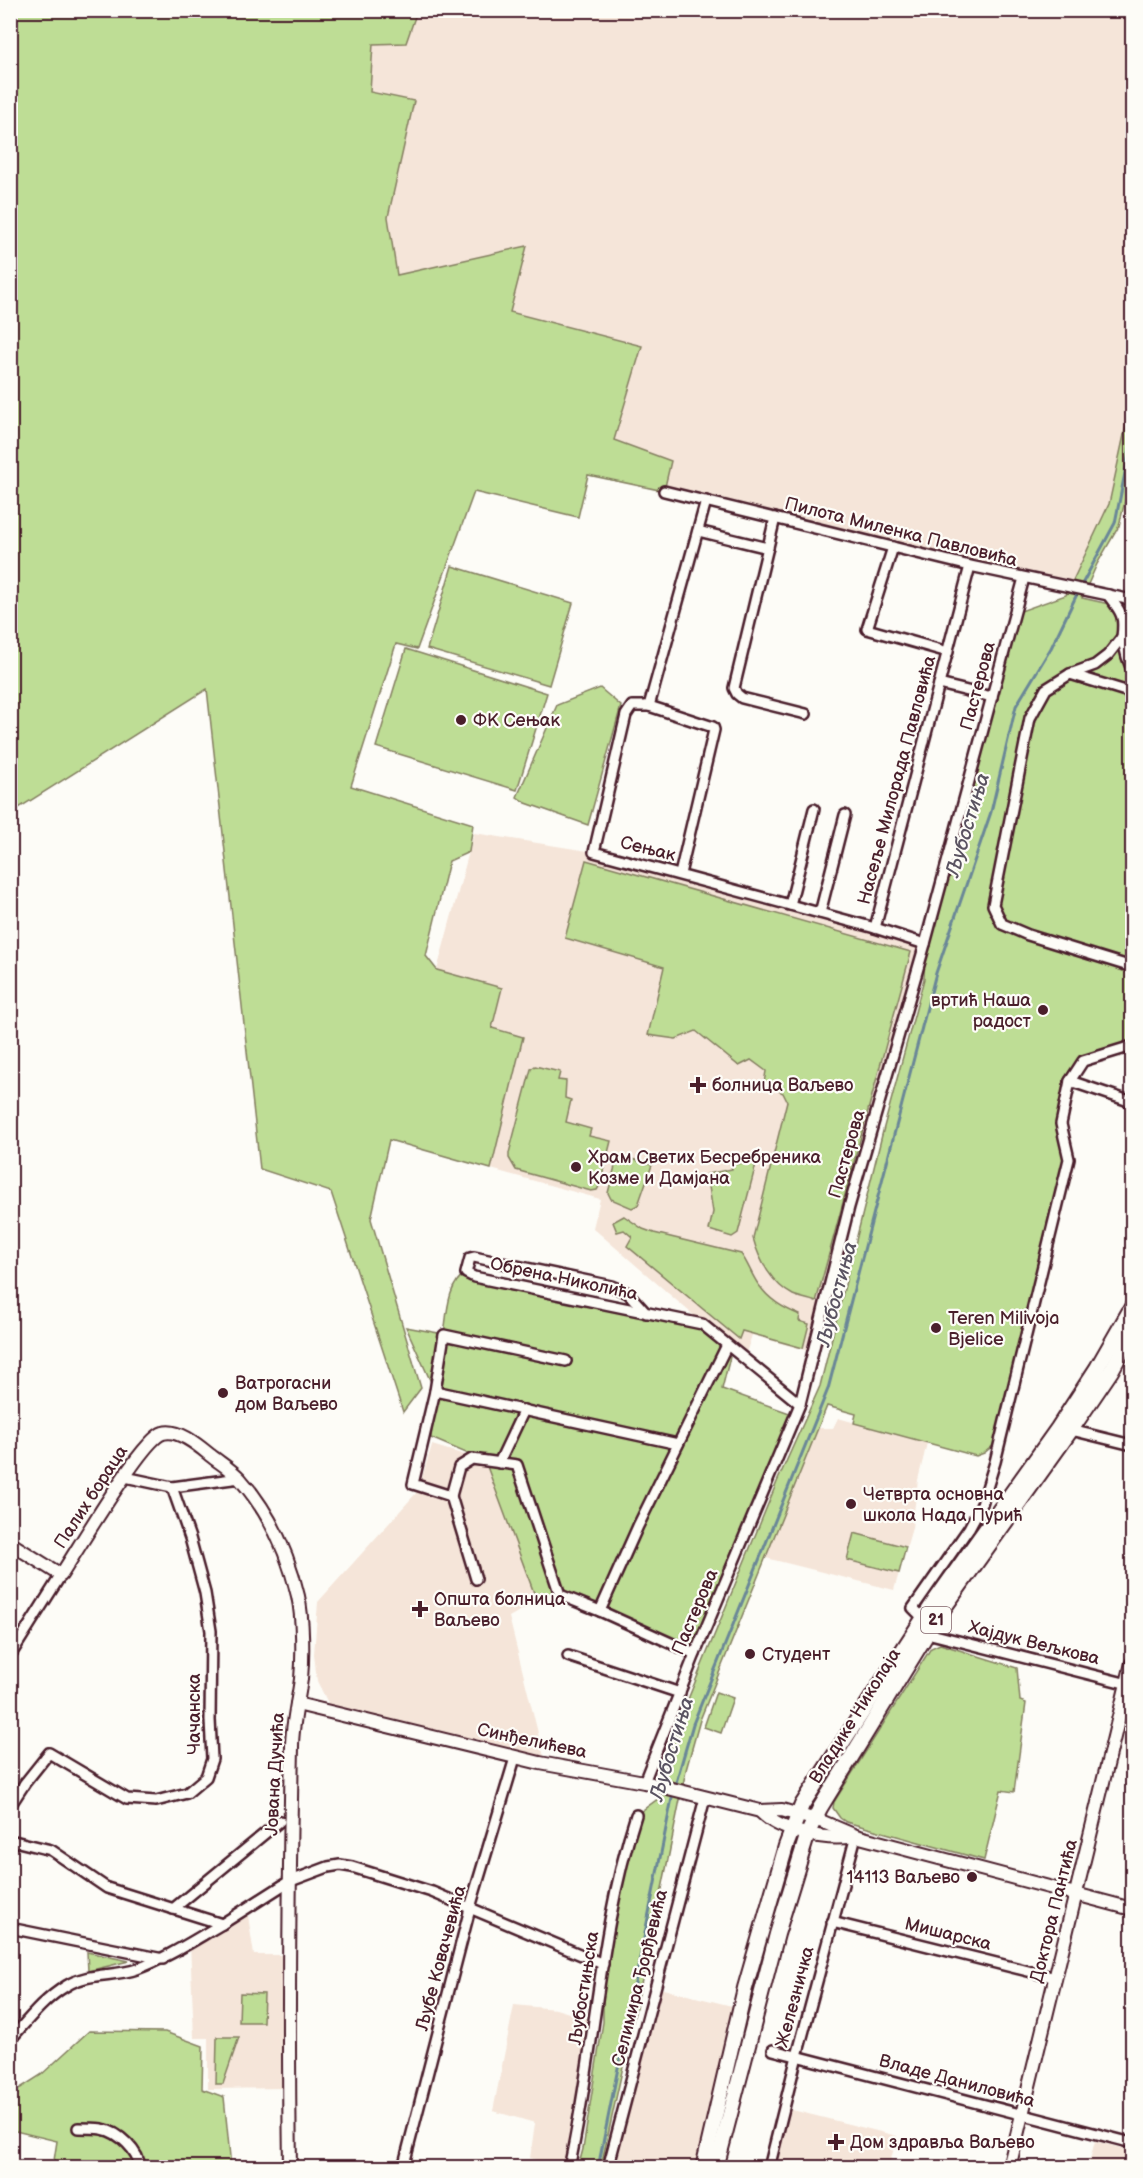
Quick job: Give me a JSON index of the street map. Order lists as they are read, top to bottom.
{
  "streets": {
    "main road": ["21", "Владике Николаја"],
    "street": [
      "Пилота Миленка Павловића",
      "Пастерова",
      "Насеље Милорада Павловића",
      "Сењак",
      "Обрена Николића",
      "Палих бораца",
      "Хајдук Вељкова",
      "Чачанска",
      "Синђелићева",
      "Јована Дучића",
      "Доктора Пантића",
      "Мишарска",
      "Љубе Ковачевића",
      "Селимира Ђорђевића",
      "Љубостињска",
      "Железничка",
      "Владе Даниловића"
    ]
  },
  "crossings": [
    ["Пилота Миленка Павловића", "Пастерова"],
    ["Пилота Миленка Павловића", "Насеље Милорада Павловића"],
    ["Пастерова", "Обрена Николића"],
    ["Пастерова", "Синђелићева"],
    ["Насеље Милорада Павловића", "Сењак"],
    ["Палих бораца", "Јована Дучића"],
    ["21", "Владике Николаја"],
    ["21", "Синђелићева"],
    ["Хајдук Вељкова", "Владике Николаја"],
    ["Хајдук Вељкова", "Доктора Пантића"],
    ["Владике Николаја", "Синђелићева"],
    ["Синђелићева", "Јована Дучића"],
    ["Синђелићева", "Доктора Пантића"],
    ["Синђелићева", "Љубе Ковачевића"],
    ["Синђелићева", "Селимира Ђорђевића"],
    ["Синђелићева", "Железничка"],
    ["Доктора Пантића", "Мишарска"],
    ["Доктора Пантића", "Владе Даниловића"],
    ["Мишарска", "Железничка"],
    ["Железничка", "Владе Даниловића"]
  ],
  "water": ["Љубостиња"],
  "places": {
    "other": [
      "ФК Сењак",
      "вртић Наша радост",
      "Храм Светих Бесребреника Козме и Дамјана",
      "Teren Milivoja Bjelice",
      "Ватрогасни дом Ваљево",
      "Четврта основна школа Нада Пурић",
      "Студент",
      "14113 Ваљево"
    ],
    "health": ["болница Ваљево", "Општа болница Ваљево", "Дом здравља Ваљево"]
  }
}
